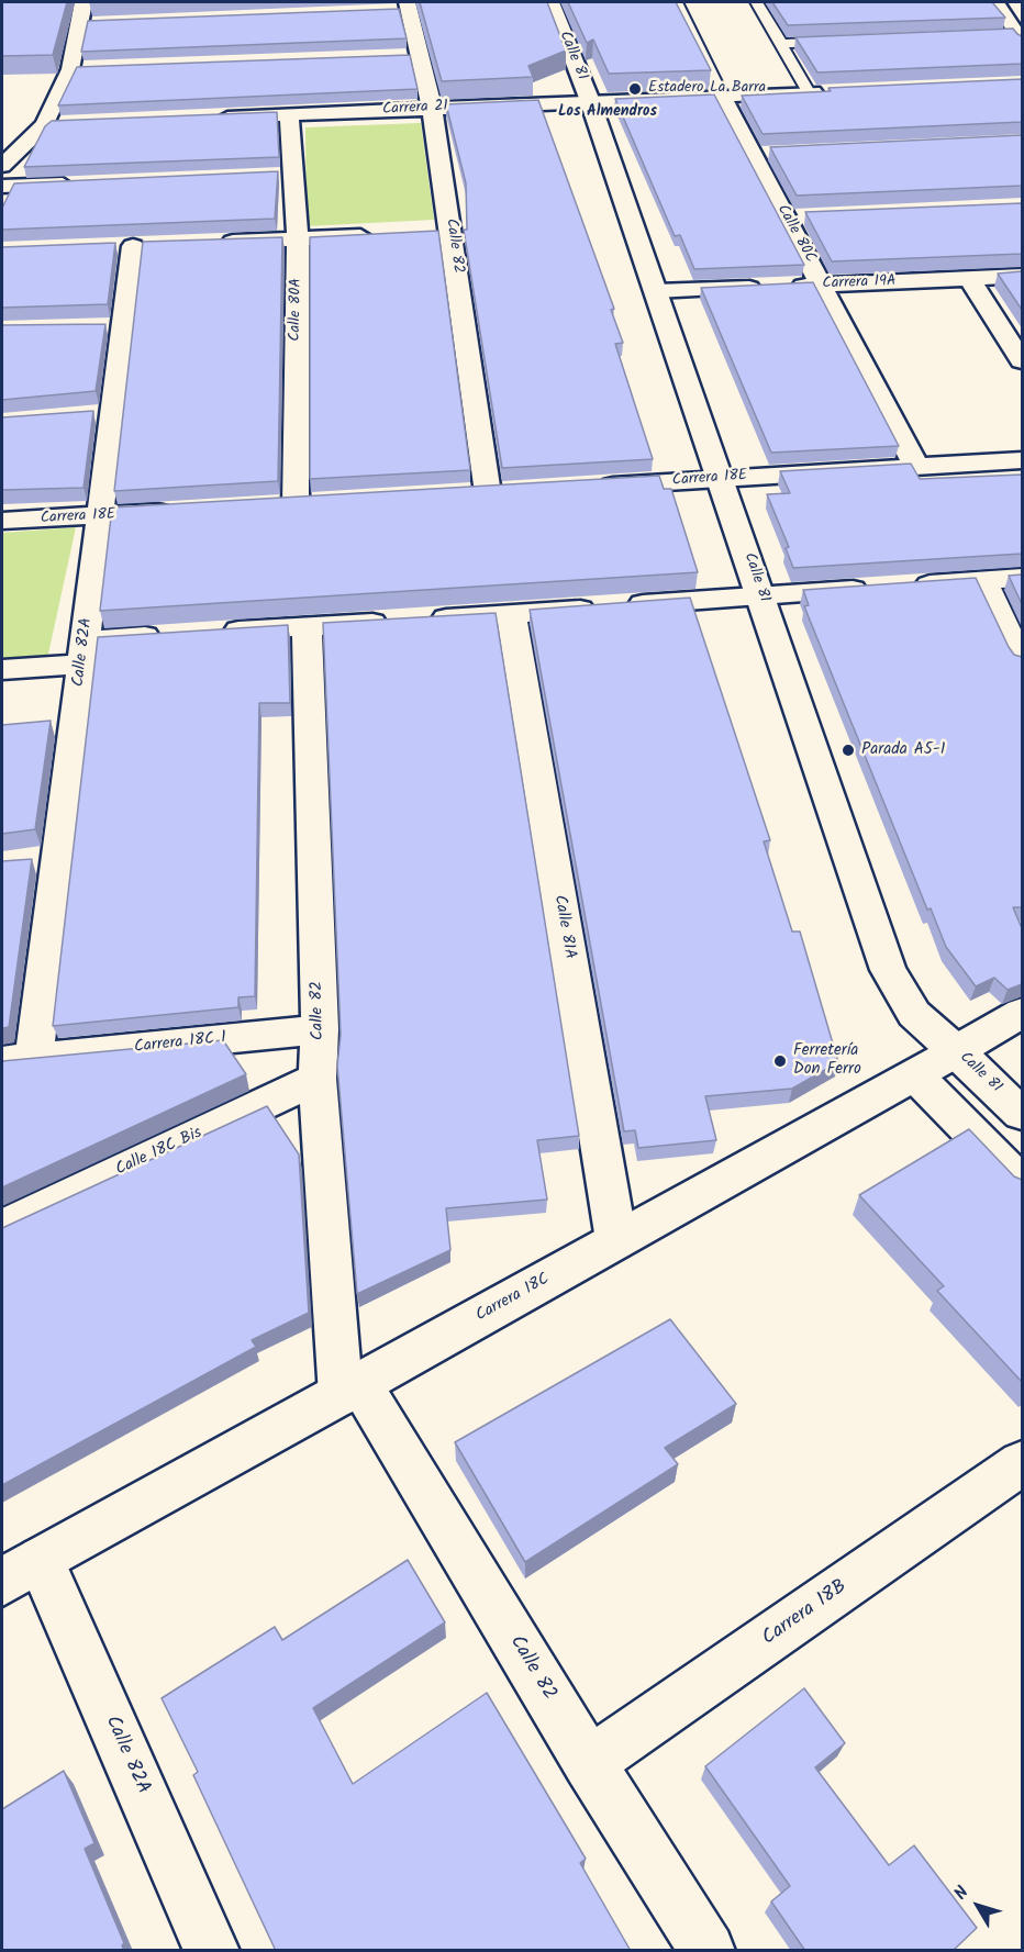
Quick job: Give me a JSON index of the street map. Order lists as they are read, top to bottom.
{
  "streets": {
    "street": [
      "Calle 81",
      "Carrera 21",
      "Calle 80C",
      "Calle 82",
      "Carrera 19A",
      "Calle 80A",
      "Carrera 18E",
      "Calle 82A",
      "Calle 81A",
      "Carrera 18C 1",
      "Calle 18C Bis",
      "Carrera 18C",
      "Carrera 18B"
    ]
  },
  "crossings": [
    ["Calle 81", "Carrera 21"],
    ["Calle 81", "Carrera 19A"],
    ["Calle 81", "Carrera 18E"],
    ["Calle 81", "Carrera 18C"],
    ["Carrera 21", "Calle 80C"],
    ["Carrera 21", "Calle 82"],
    ["Carrera 21", "Calle 80A"],
    ["Calle 80C", "Carrera 19A"],
    ["Calle 80C", "Carrera 18E"],
    ["Calle 82", "Carrera 18C 1"],
    ["Calle 82", "Calle 18C Bis"],
    ["Calle 82", "Carrera 18C"],
    ["Calle 82", "Carrera 18B"],
    ["Carrera 18E", "Calle 82A"],
    ["Calle 82A", "Carrera 18C 1"],
    ["Calle 82A", "Carrera 18C"],
    ["Calle 81A", "Carrera 18C"]
  ],
  "districts": ["Los Almendros"],
  "places": ["Estadero La Barra", "Parada A5-1", "Ferretería Don Ferro"],
  "north": "top left"
}
